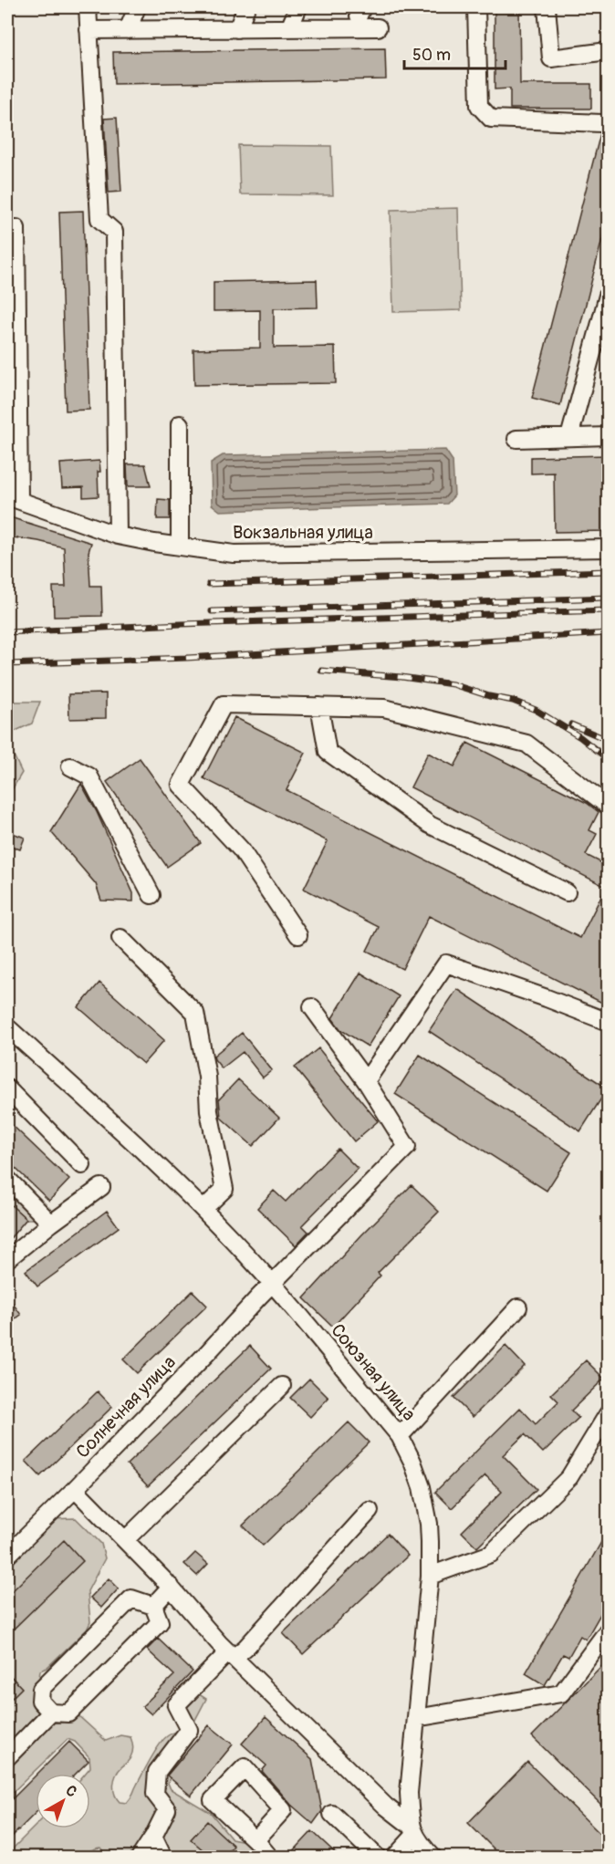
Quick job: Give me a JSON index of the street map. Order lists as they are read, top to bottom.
{
  "streets": {
    "street": ["Вокзальная улица", "Союзная улица", "Солнечная улица"]
  },
  "crossings": [
    ["Союзная улица", "Солнечная улица"]
  ],
  "scale_bar": "50 m",
  "north": "top right"
}
